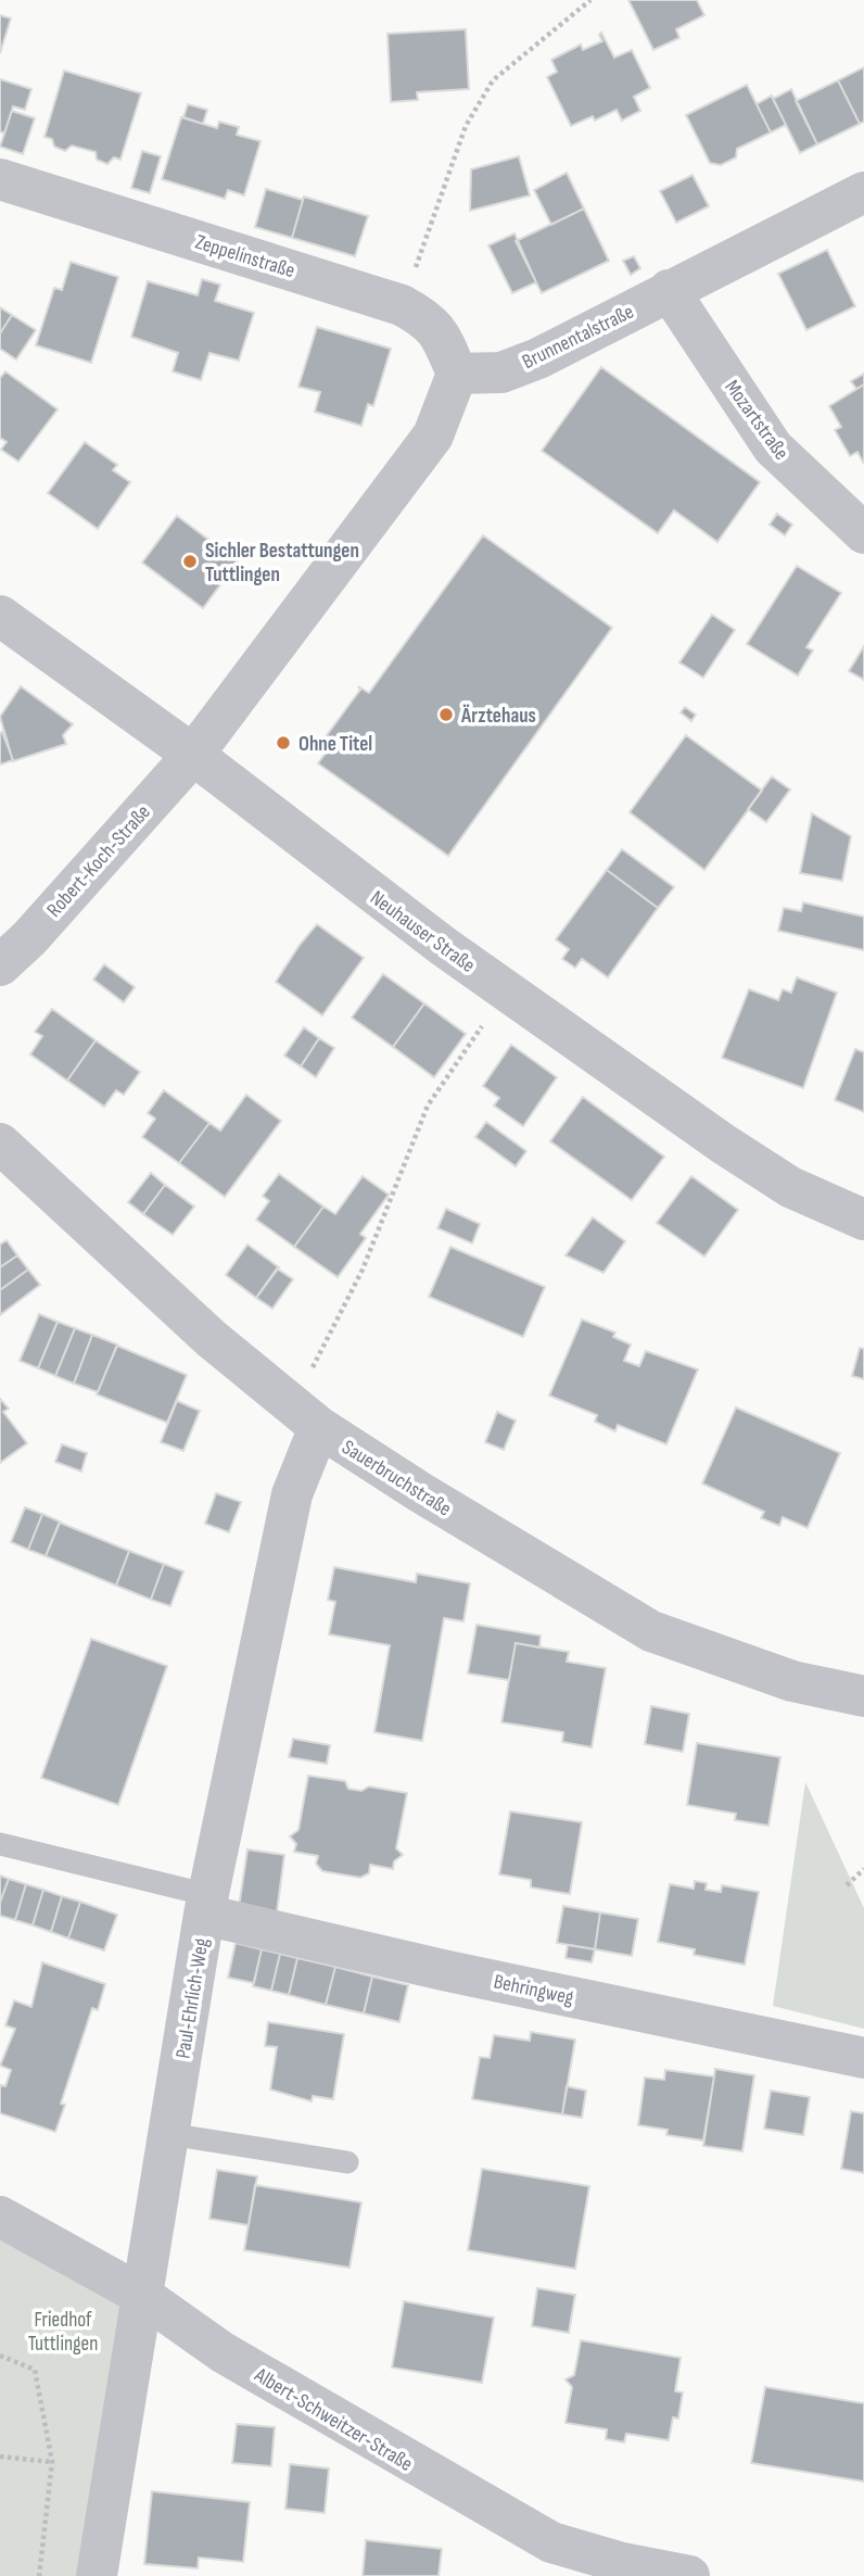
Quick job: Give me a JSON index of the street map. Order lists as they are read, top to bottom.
{
  "streets": {
    "street": [
      "Zeppelinstraße",
      "Brunnentalstraße",
      "Mozartstraße",
      "Robert-Koch-Straße",
      "Neuhauser Straße",
      "Sauerbruchstraße",
      "Behringweg",
      "Paul-Ehrlich-Weg",
      "Albert-Schweitzer-Straße"
    ]
  },
  "crossings": [
    ["Zeppelinstraße", "Brunnentalstraße"],
    ["Brunnentalstraße", "Mozartstraße"],
    ["Robert-Koch-Straße", "Neuhauser Straße"],
    ["Sauerbruchstraße", "Paul-Ehrlich-Weg"],
    ["Behringweg", "Paul-Ehrlich-Weg"],
    ["Paul-Ehrlich-Weg", "Albert-Schweitzer-Straße"]
  ],
  "parks": ["Friedhof Tuttlingen"],
  "places": ["Sichler Bestattungen Tuttlingen", "Ärztehaus", "Ohne Titel"]
}
